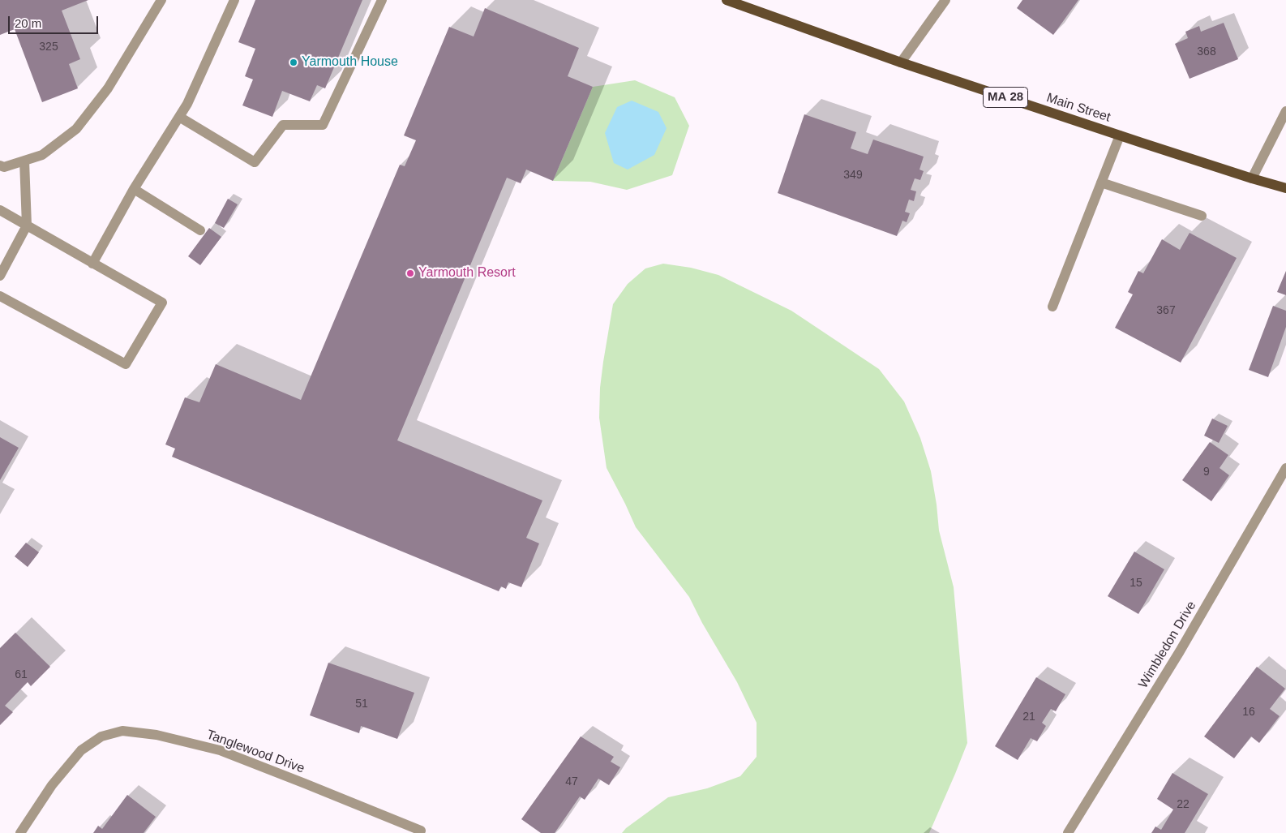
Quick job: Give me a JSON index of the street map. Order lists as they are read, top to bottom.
{
  "streets": {
    "main road": ["MA 28", "Main Street"],
    "street": ["Wimbledon Drive", "Tanglewood Drive"]
  },
  "places": ["Yarmouth House", "Yarmouth Resort"],
  "house_numbers": [
    "325",
    "368",
    "349",
    "367",
    "9",
    "15",
    "61",
    "51",
    "16",
    "21",
    "47",
    "22"
  ],
  "scale_bar": "20 m"
}
